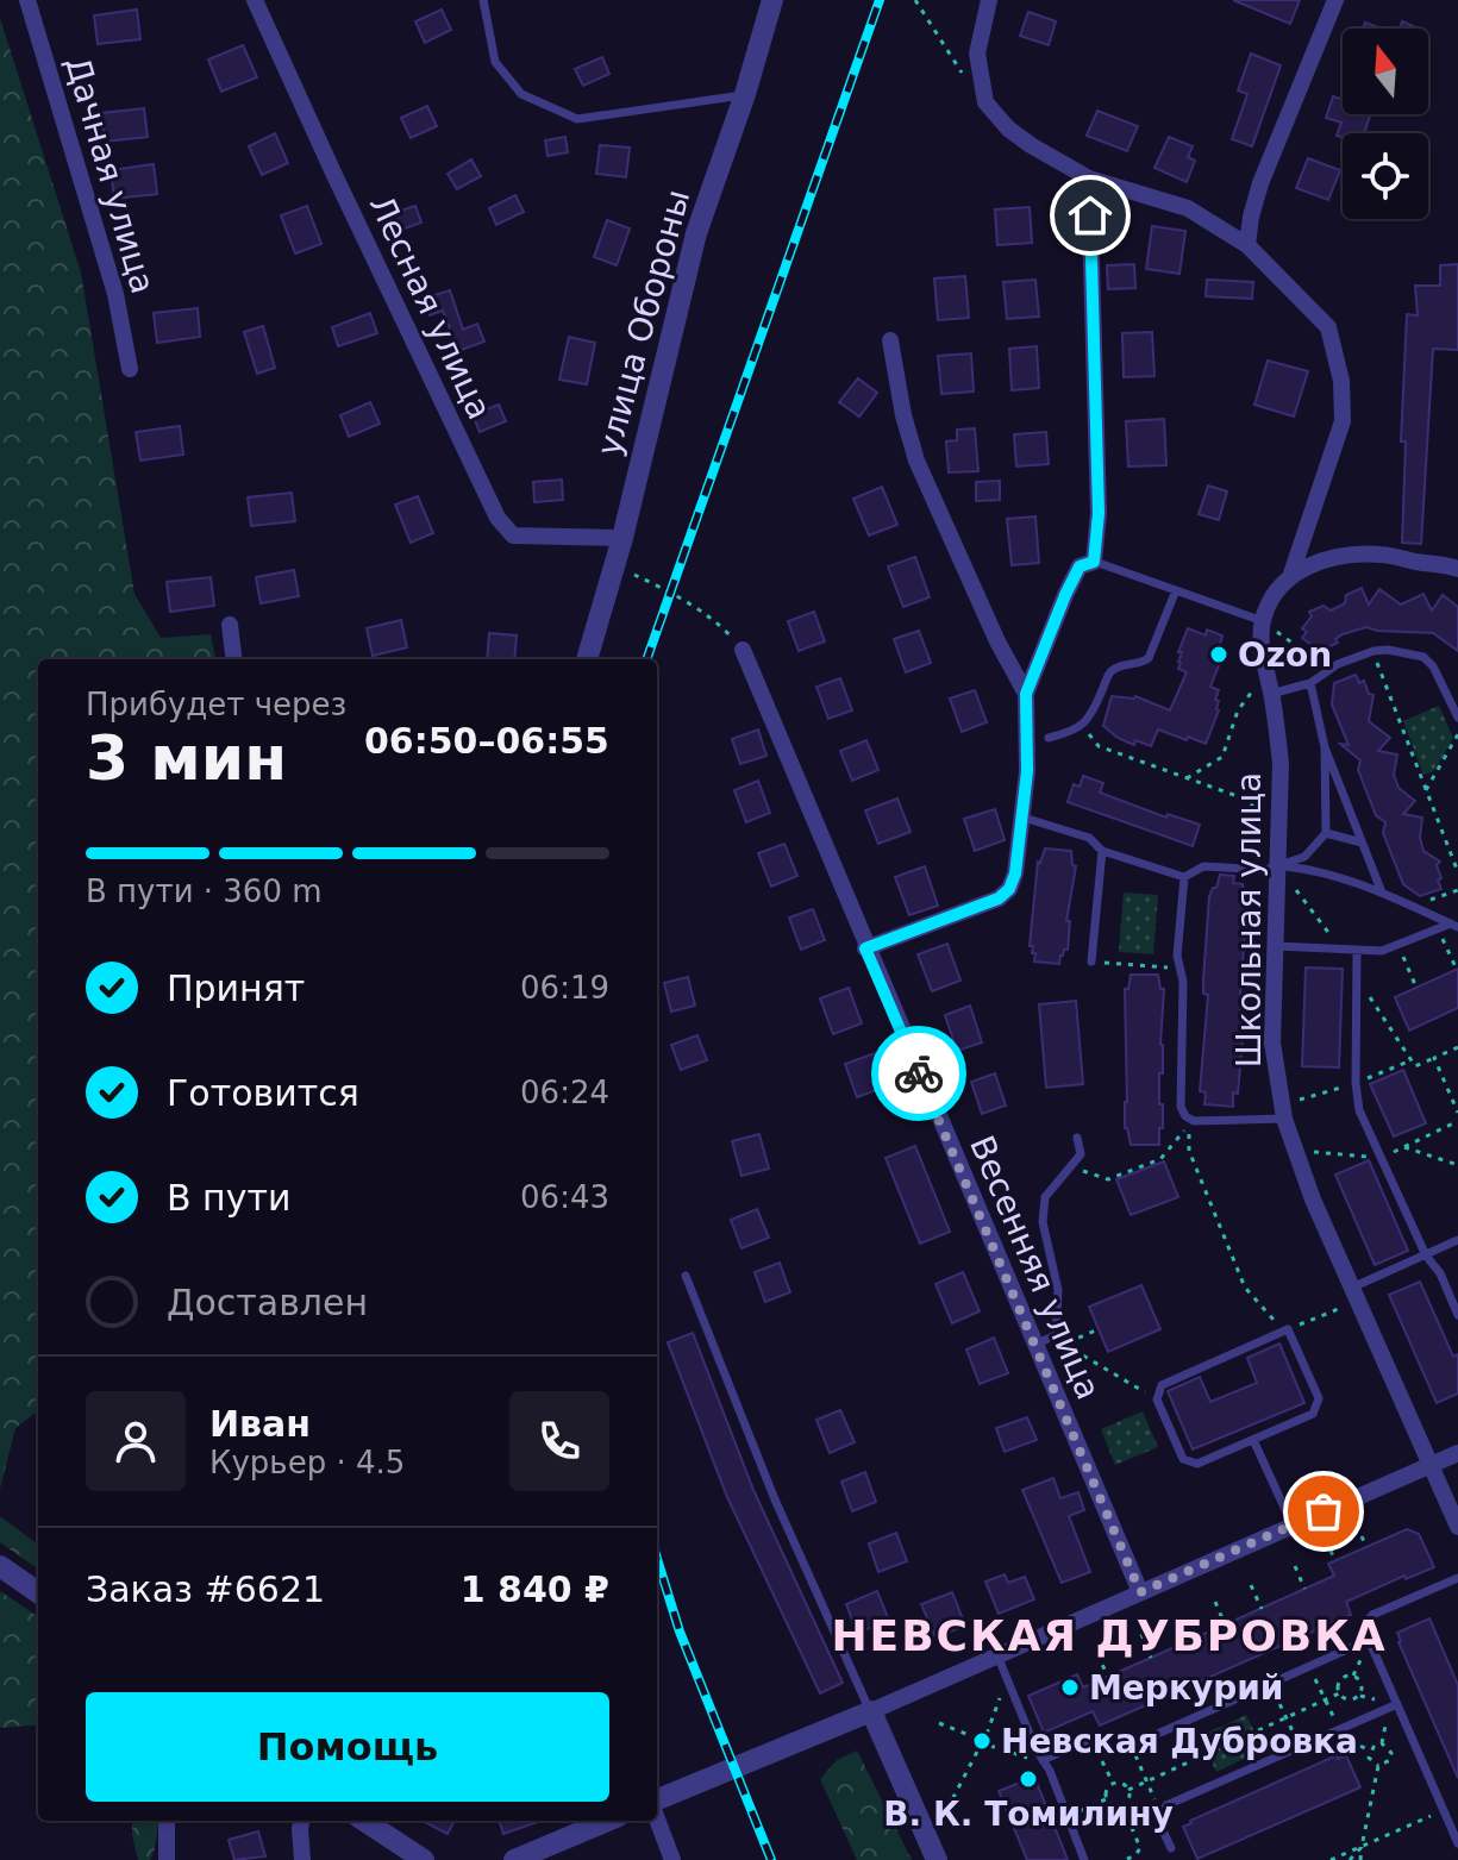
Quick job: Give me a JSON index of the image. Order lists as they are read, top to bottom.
{
  "streets": {
    "street": [
      "Дачная улица",
      "Лесная улица",
      "улица Обороны",
      "Школьная улица",
      "Весенняя улица"
    ]
  },
  "crossings": [
    ["Лесная улица", "улица Обороны"]
  ],
  "districts": ["НЕВСКАЯ ДУБРОВКА"],
  "places": [
    "Ozon",
    "Меркурий",
    "Невская Дубровка",
    "В. К. Томилину"
  ],
  "north": "top",
  "page": {
    "heading": ["3 мин", "Прибудет через", "06:50–06:55"],
    "panel": [
      "Иван",
      "Курьер · 4.5",
      "Заказ #6621",
      "1 840 ₽"
    ],
    "bar": "В пути · 360 m",
    "list": [
      ["Принят", "06:19"],
      ["Готовится", "06:24"],
      ["В пути", "06:43"],
      "Доставлен"
    ],
    "buttons": "Помощь"
  }
}
